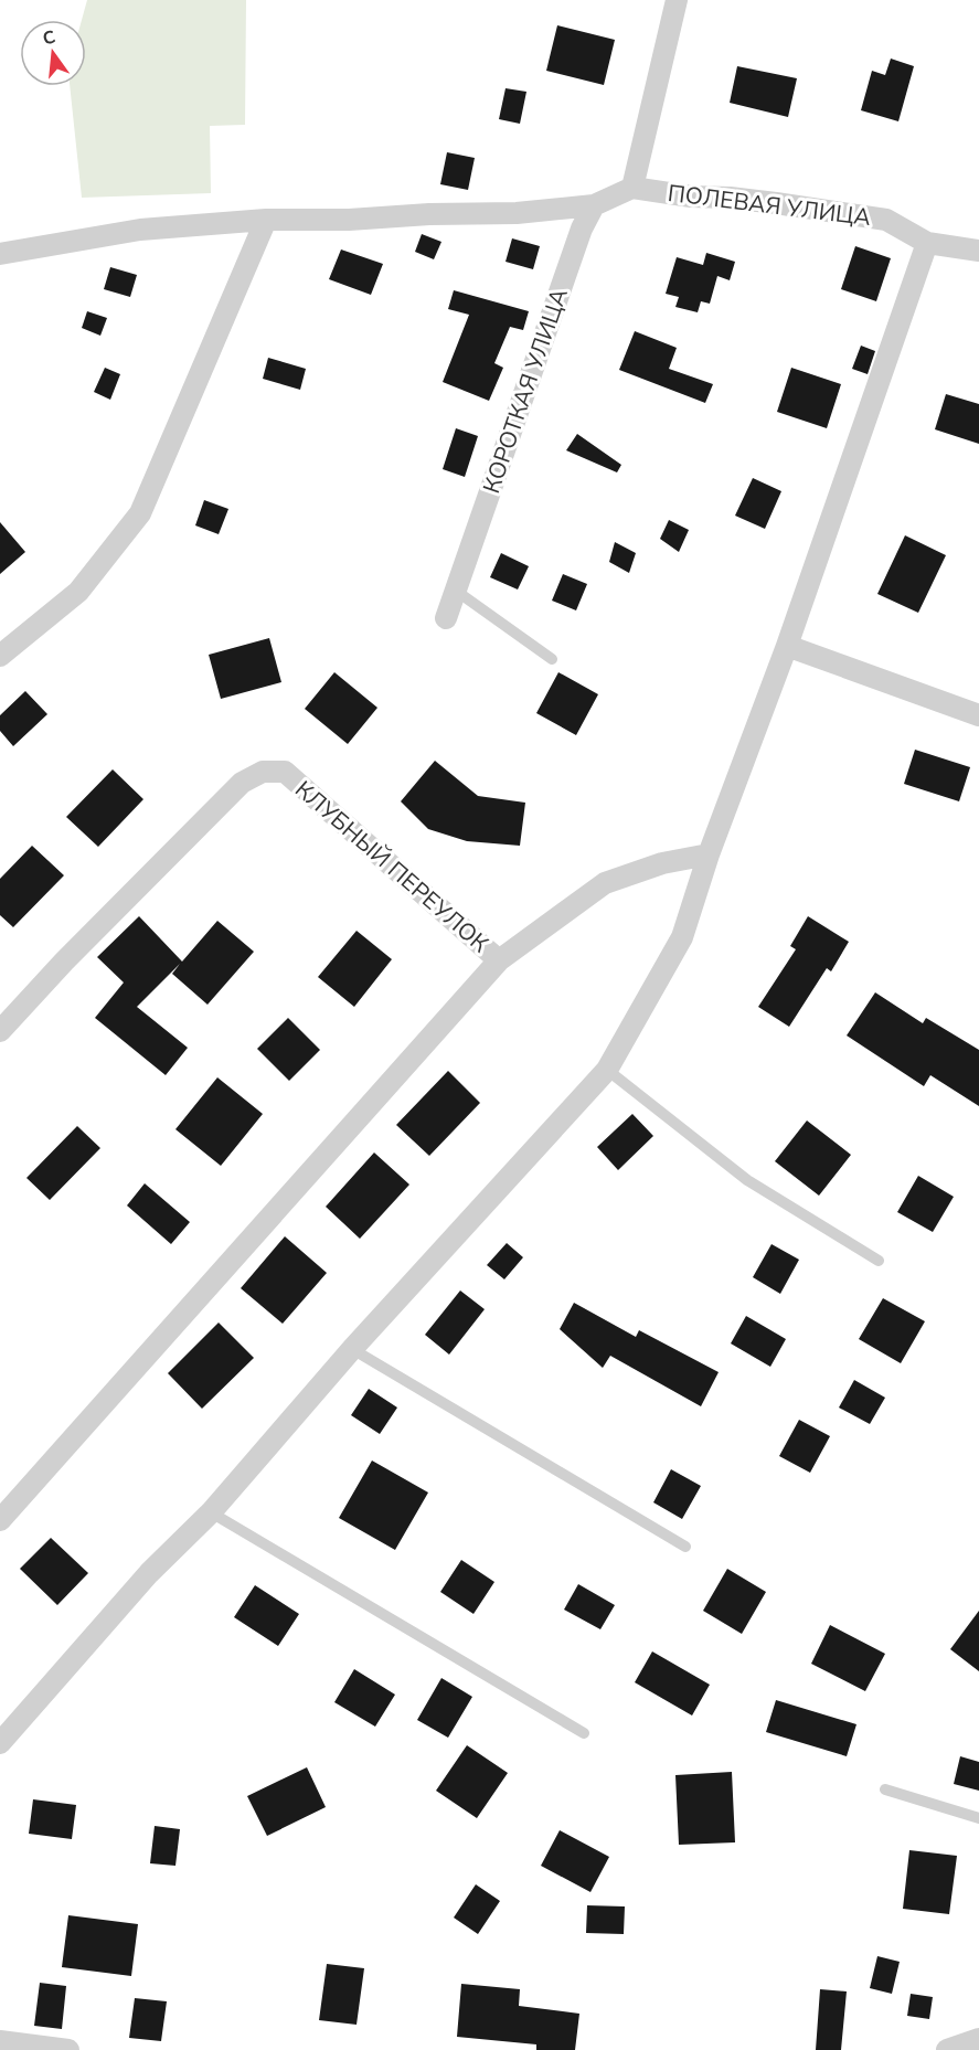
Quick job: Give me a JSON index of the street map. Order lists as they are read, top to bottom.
{
  "streets": {
    "street": ["ПОЛЕВАЯ УЛИЦА", "КОРОТКАЯ УЛИЦА", "КЛУБНЫЙ ПЕРЕУЛОК"]
  },
  "north": "top"
}
